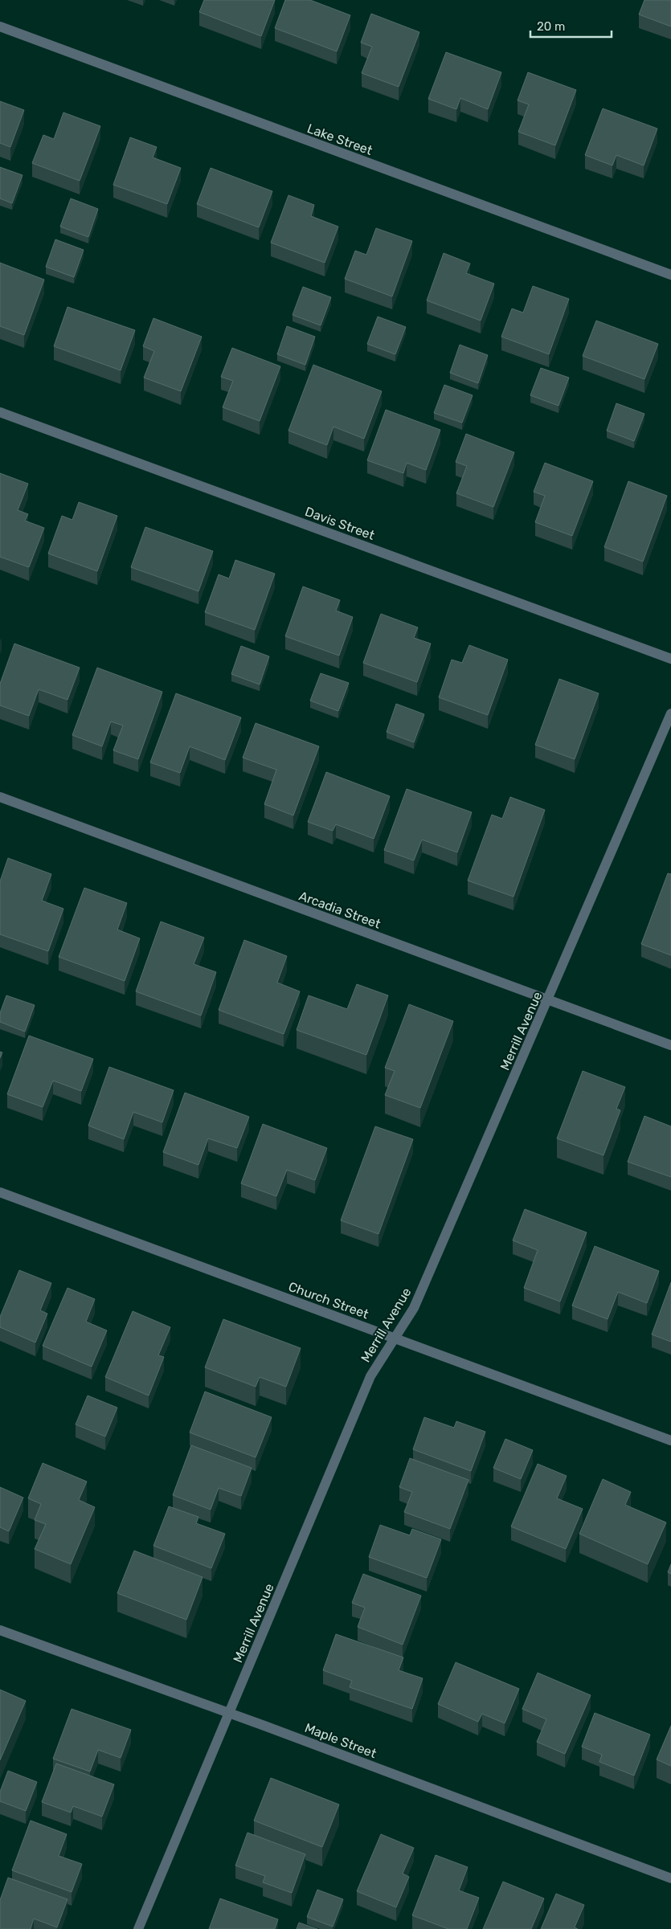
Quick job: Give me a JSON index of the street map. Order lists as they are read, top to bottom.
{
  "streets": {
    "street": [
      "Lake Street",
      "Davis Street",
      "Arcadia Street",
      "Merrill Avenue",
      "Church Street",
      "Maple Street"
    ]
  },
  "crossings": [
    ["Arcadia Street", "Merrill Avenue"],
    ["Merrill Avenue", "Church Street"],
    ["Merrill Avenue", "Maple Street"]
  ],
  "scale_bar": "20 m"
}
